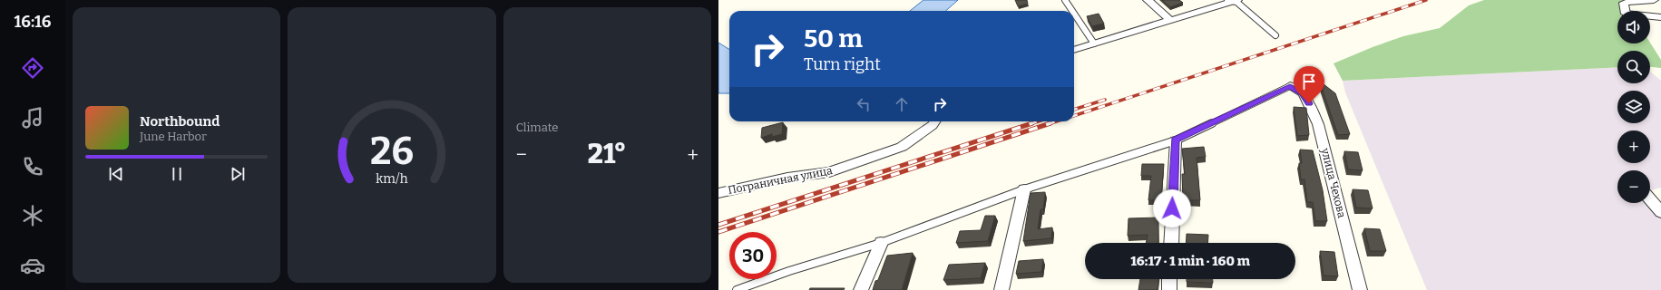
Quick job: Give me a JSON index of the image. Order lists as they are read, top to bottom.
{
  "streets": {
    "street": ["Пограничная улица", "улица Чехова"]
  },
  "page": {
    "tabs": "16:16",
    "tile": "Climate",
    "map_buttons": ["+", "−"],
    "turn": ["50 m", "Turn right"],
    "song": ["Northbound", "June Harbor"],
    "heat": ["−", "21°", "+"],
    "limit": "30",
    "trip": "16:17 · 1 min · 160 m",
    "gauge": ["26", "km/h"]
  }
}
